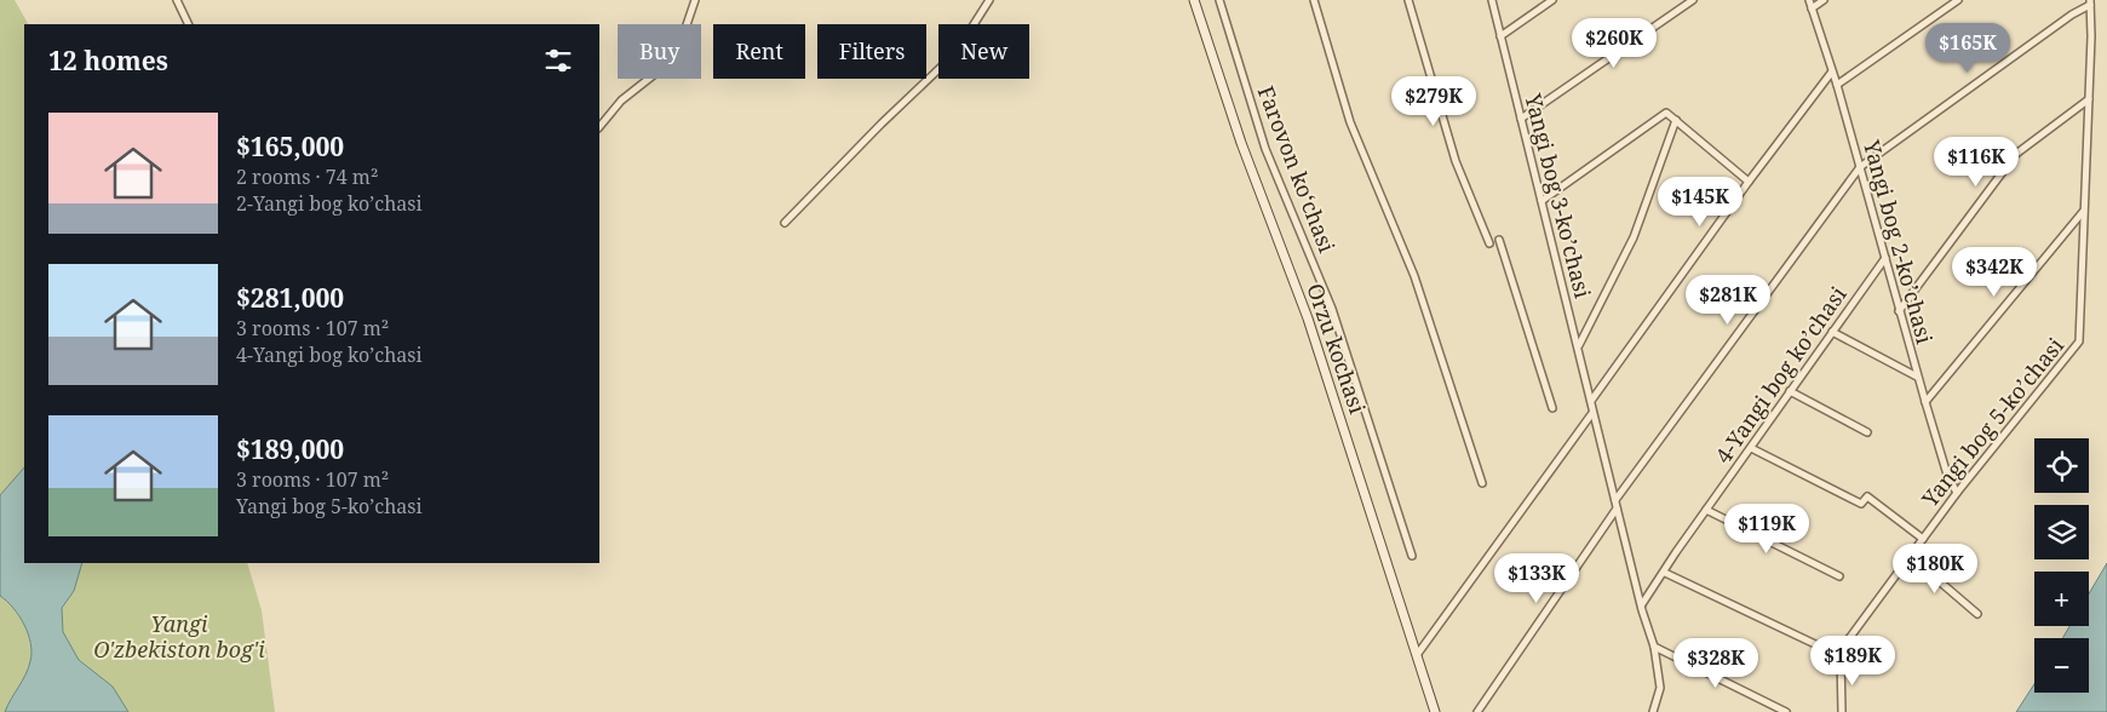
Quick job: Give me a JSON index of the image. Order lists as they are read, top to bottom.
{
  "streets": {
    "main road": ["Orzu kochasi"],
    "street": [
      "Farovon koʻchasi",
      "Yangi bog 3-koʼchasi",
      "Yangi bog 2-koʼchasi",
      "4-Yangi bog koʼchasi",
      "Yangi bog 5-koʼchasi"
    ]
  },
  "crossings": [
    ["Yangi bog 3-koʼchasi", "4-Yangi bog koʼchasi"],
    ["Yangi bog 2-koʼchasi", "4-Yangi bog koʼchasi"],
    ["Yangi bog 2-koʼchasi", "Yangi bog 5-koʼchasi"]
  ],
  "parks": ["Yangi O'zbekiston bog'i"],
  "page": {
    "price": [
      "$260K",
      "$165K",
      "$279K",
      "$116K",
      "$145K",
      "$342K",
      "$281K",
      "$119K",
      "$180K",
      "$133K",
      "$189K",
      "$328K"
    ],
    "chip": [
      "Buy",
      "Rent",
      "Filters",
      "New"
    ],
    "heading": "12 homes",
    "list": [
      {
        "name": "$165,000",
        "note": "2 rooms · 74 m² · 2-Yangi bog koʼchasi"
      },
      {
        "name": "$281,000",
        "note": "3 rooms · 107 m² · 4-Yangi bog koʼchasi"
      },
      {
        "name": "$189,000",
        "note": "3 rooms · 107 m² · Yangi bog 5-koʼchasi"
      }
    ],
    "map_buttons": ["+", "−"]
  }
}
